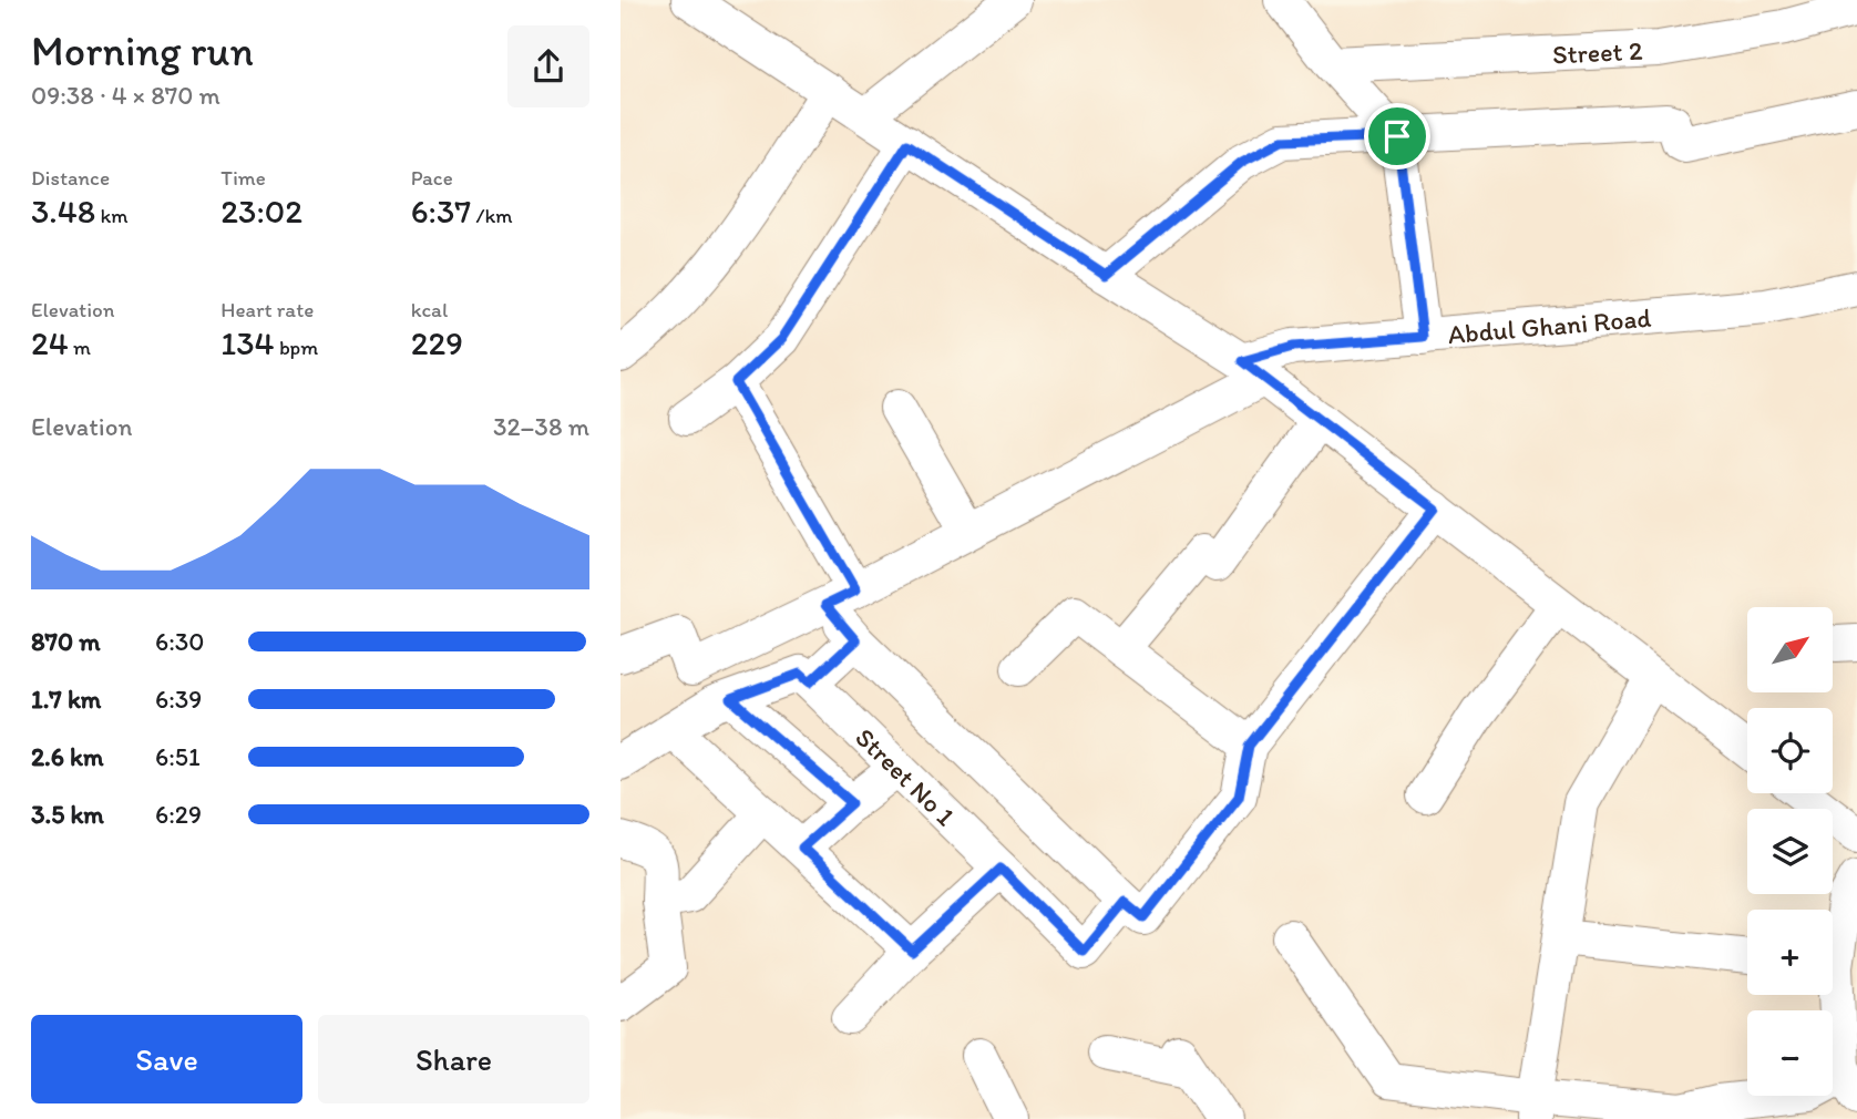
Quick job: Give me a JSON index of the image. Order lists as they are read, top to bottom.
{
  "streets": {
    "street": ["Street 2", "Abdul Ghani Road", "Street No 1"]
  },
  "north": "top right",
  "page": {
    "heading": ["Morning run", "09:38 · 4 × 870 m"],
    "stats": [
      ["Distance", "3.48 km"],
      ["Time", "23:02"],
      ["Pace", "6:37 /km"],
      ["Elevation", "24 m"],
      ["Heart rate", "134 bpm"],
      ["kcal", "229"]
    ],
    "chart": ["Elevation", "32–38 m"],
    "map_buttons": ["+", "−"],
    "list": [
      {
        "name": "870 m",
        "note": "6:30"
      },
      {
        "name": "1.7 km",
        "note": "6:39"
      },
      {
        "name": "2.6 km",
        "note": "6:51"
      },
      {
        "name": "3.5 km",
        "note": "6:29"
      }
    ],
    "buttons": ["Save", "Share"]
  }
}
